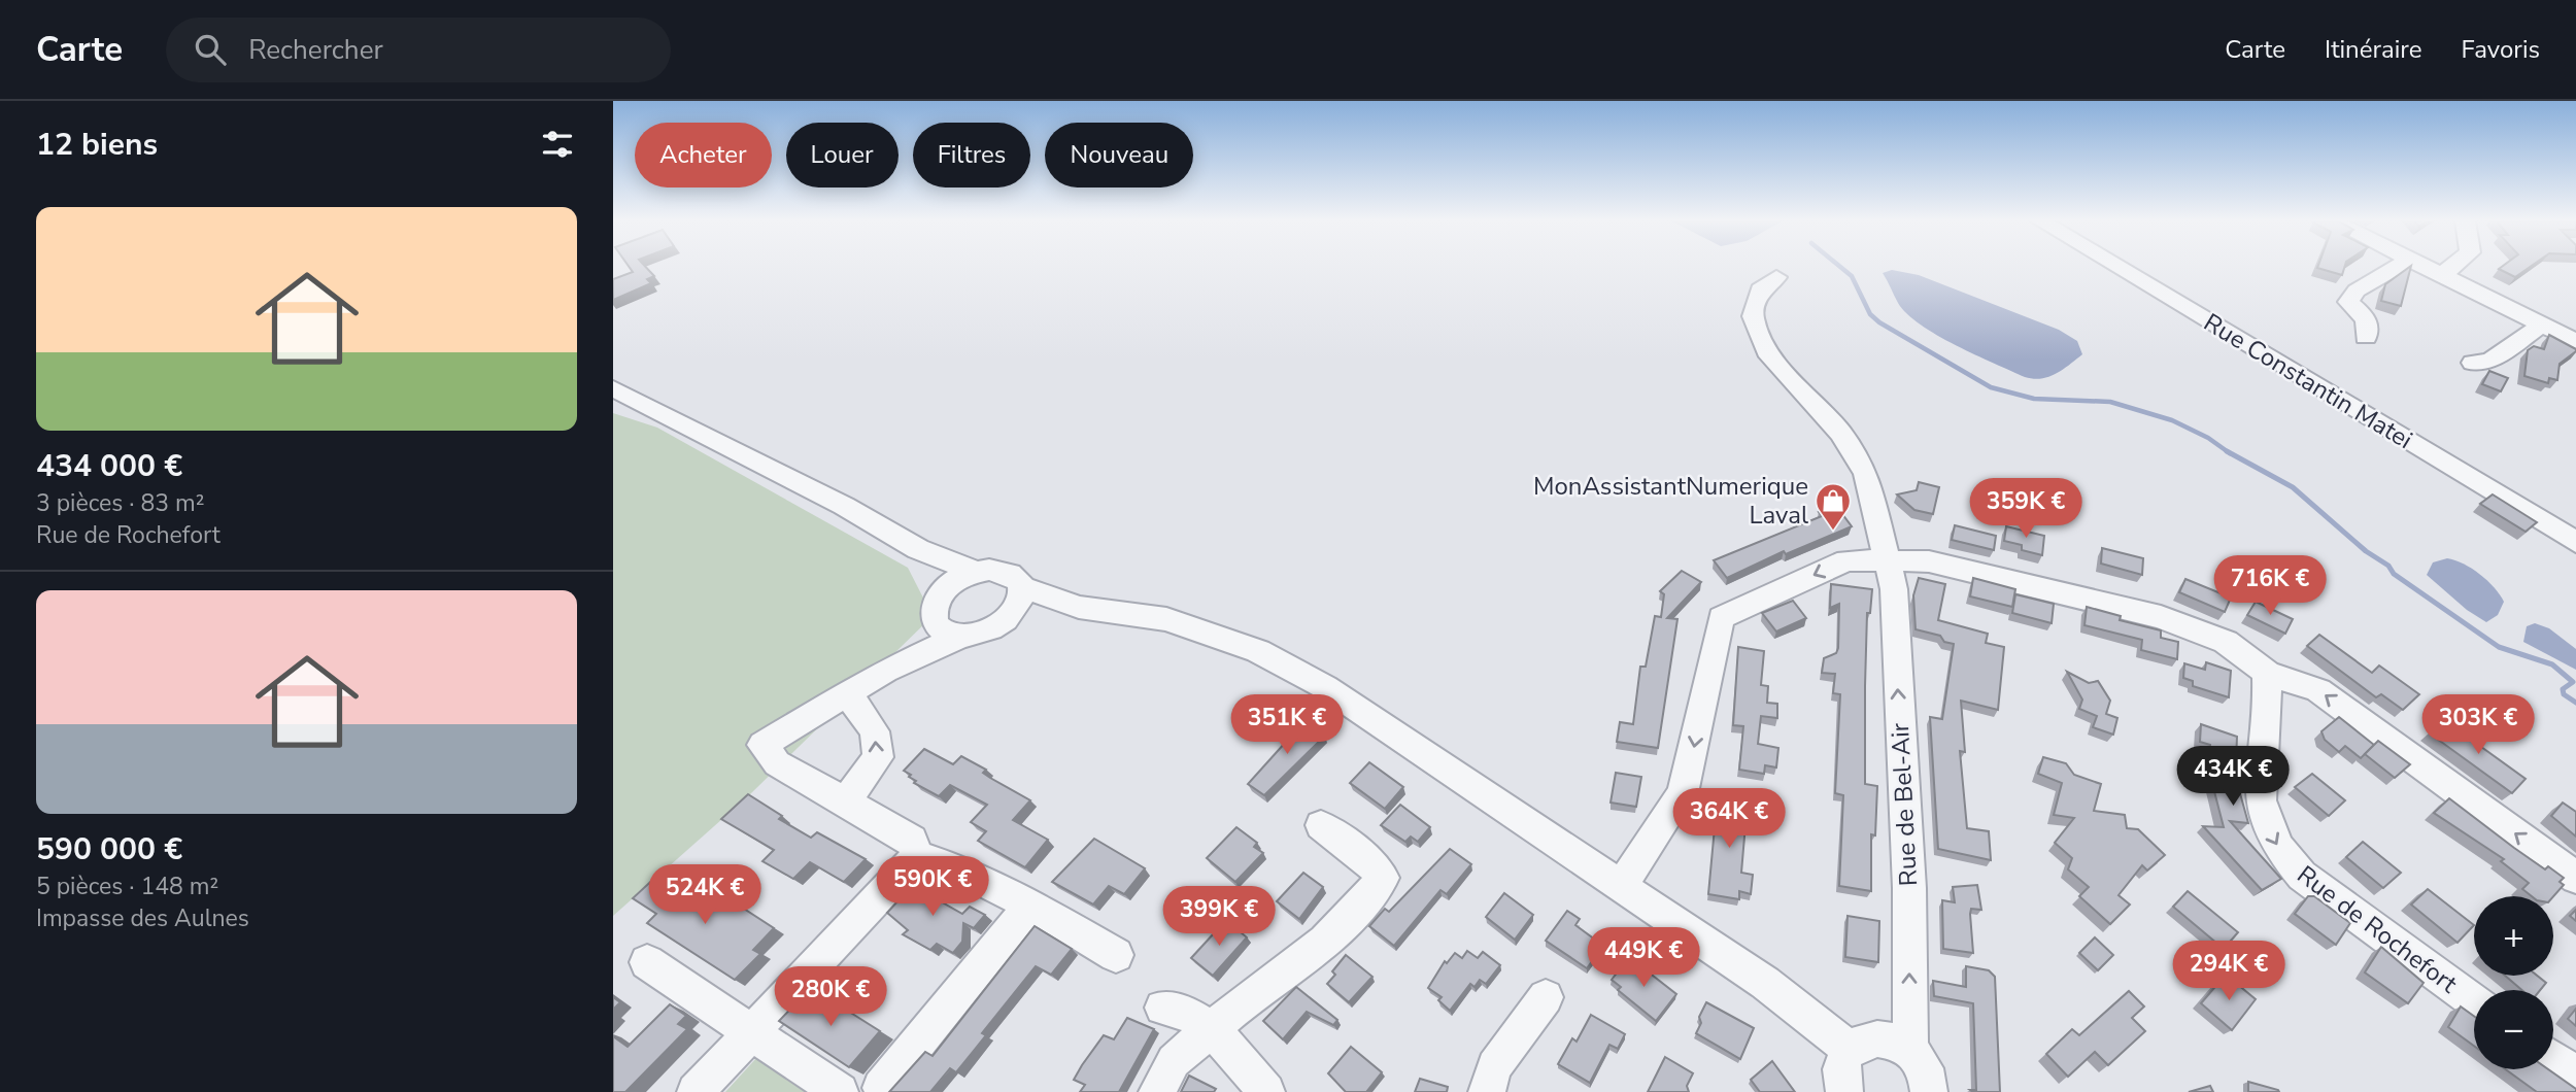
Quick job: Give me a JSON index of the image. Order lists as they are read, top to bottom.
{
  "streets": {
    "street": ["Rue Constantin Matei", "Rue de Bel-Air", "Rue de Rochefort"]
  },
  "one_way": ["Rue de Bel-Air"],
  "places": {
    "shop": ["MonAssistantNumerique Laval"]
  },
  "page": {
    "header": "Carte",
    "search": "Rechercher",
    "nav": ["Carte", "Itinéraire", "Favoris"],
    "heading": "12 biens",
    "chip": [
      "Acheter",
      "Louer",
      "Filtres",
      "Nouveau"
    ],
    "list": [
      {
        "name": "434 000 €",
        "note": "3 pièces · 83 m² · Rue de Rochefort"
      },
      {
        "name": "590 000 €",
        "note": "5 pièces · 148 m² · Impasse des Aulnes"
      }
    ],
    "price": [
      "359K €",
      "716K €",
      "351K €",
      "303K €",
      "434K €",
      "364K €",
      "590K €",
      "524K €",
      "399K €",
      "449K €",
      "294K €",
      "280K €"
    ],
    "map_buttons": ["+", "−"]
  }
}
